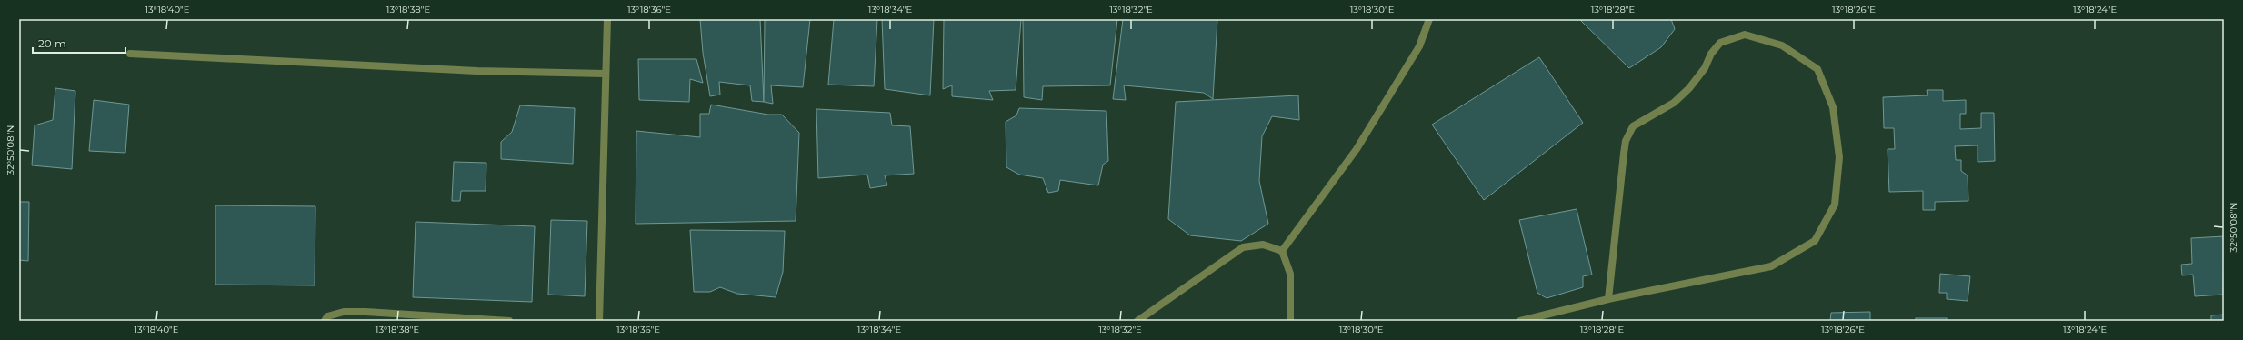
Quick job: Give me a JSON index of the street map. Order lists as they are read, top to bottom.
{
  "scale_bar": "20 m",
  "coordinates": [
    "13°18'40\"E",
    "13°18'38\"E",
    "13°18'36\"E",
    "13°18'34\"E",
    "13°18'32\"E",
    "13°18'30\"E",
    "13°18'28\"E",
    "13°18'26\"E",
    "13°18'24\"E",
    "32°50'08\"N"
  ]
}
